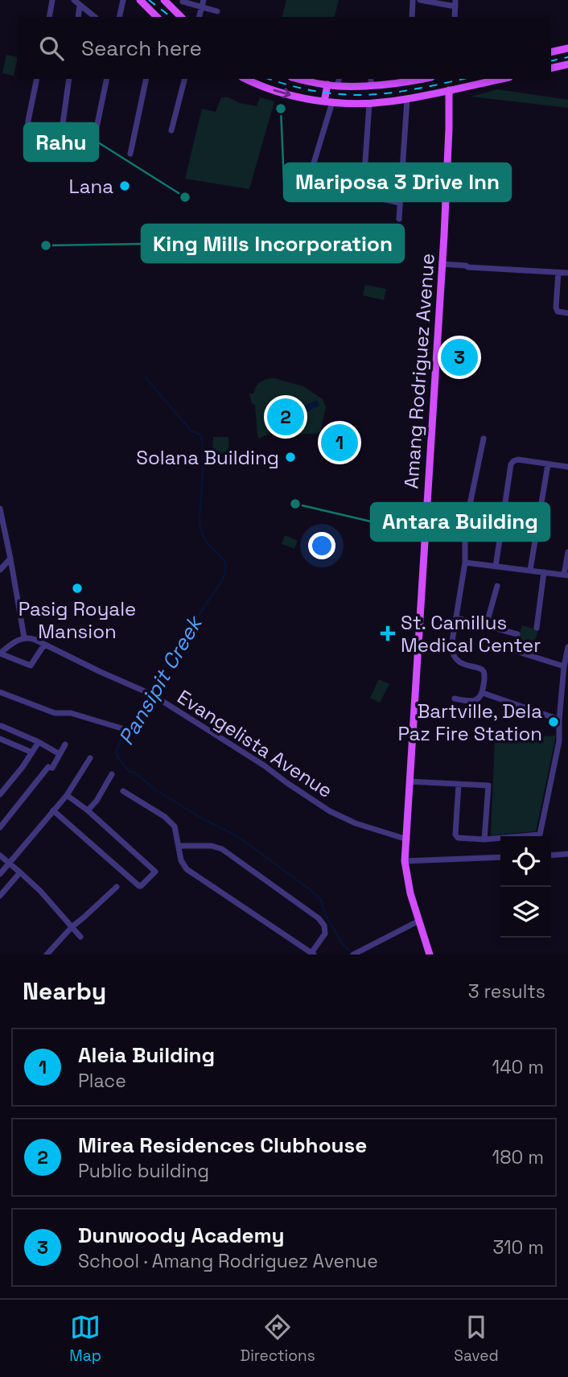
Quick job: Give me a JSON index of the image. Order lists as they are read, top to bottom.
{
  "streets": {
    "main road": ["Amang Rodriguez Avenue"],
    "street": ["Evangelista Avenue"]
  },
  "crossings": [
    ["Amang Rodriguez Avenue", "Evangelista Avenue"]
  ],
  "water": ["Pansipit Creek"],
  "places": {
    "other": [
      "Mariposa 3 Drive Inn",
      "Lana",
      "Rahu",
      "King Mills Incorporation",
      "Solana Building",
      "Antara Building",
      "Pasig Royale Mansion",
      "Bartville, Dela Paz Fire Station"
    ],
    "health": ["St. Camillus Medical Center"]
  },
  "page": {
    "search": "Search here",
    "pins": ["3", "2", "1"],
    "heading": ["Nearby", "3 results"],
    "list": [
      {
        "mark": "1",
        "name": "Aleia Building",
        "note": "Place",
        "value": "140 m"
      },
      {
        "mark": "2",
        "name": "Mirea Residences Clubhouse",
        "note": "Public building",
        "value": "180 m"
      },
      {
        "mark": "3",
        "name": "Dunwoody Academy",
        "note": "School · Amang Rodriguez Avenue",
        "value": "310 m"
      }
    ],
    "nav": ["Map", "Directions", "Saved"]
  }
}
